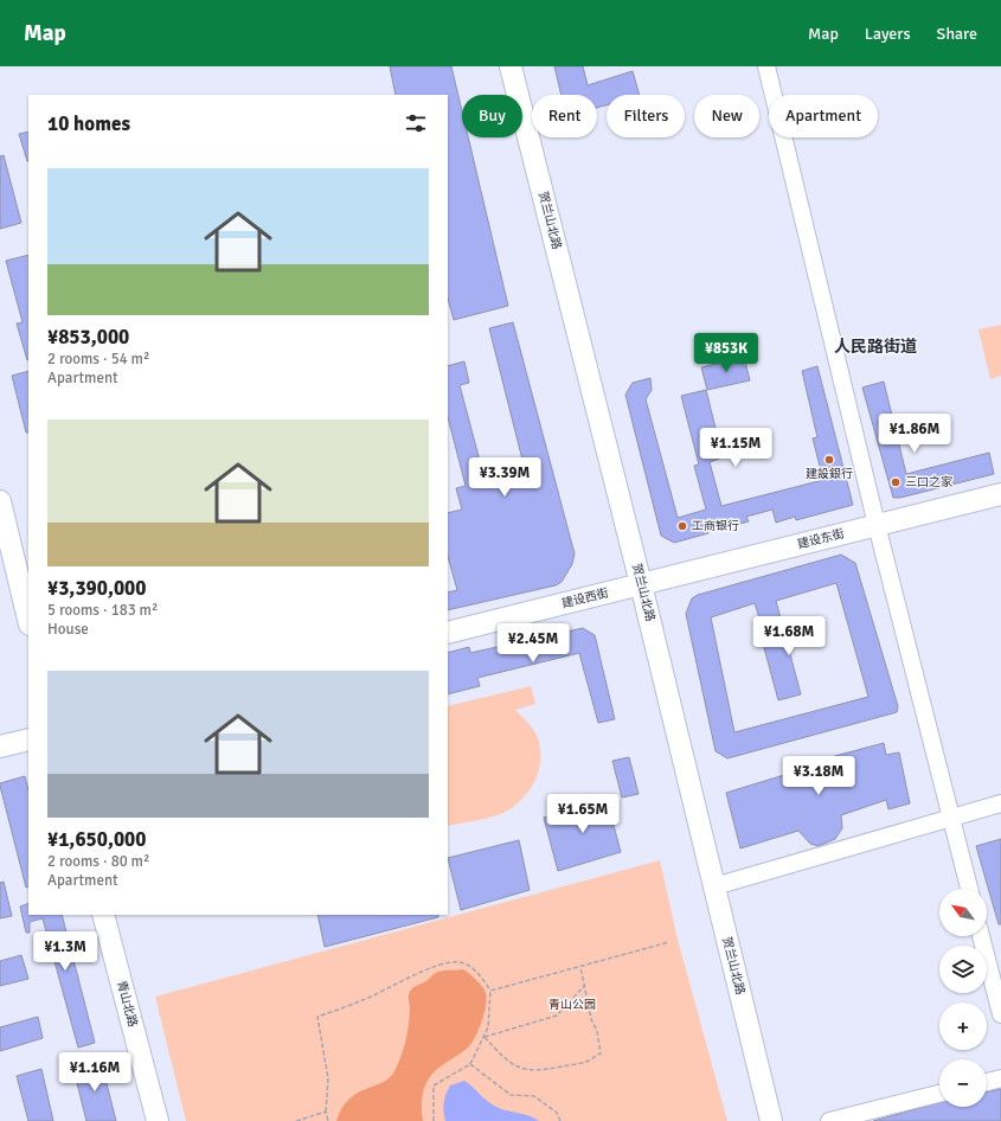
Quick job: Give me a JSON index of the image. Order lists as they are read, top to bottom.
{
  "streets": {
    "main road": [
      "贺兰山北路",
      "建设东街",
      "建设西街",
      "青山北路"
    ]
  },
  "crossings": [
    ["贺兰山北路", "建设东街"],
    ["贺兰山北路", "建设西街"],
    ["建设东街", "建设西街"]
  ],
  "districts": ["人民路街道"],
  "parks": ["青山公园"],
  "places": ["建設銀行", "三口之家", "工商银行"],
  "north": "top left",
  "page": {
    "header": "Map",
    "nav": ["Map", "Layers", "Share"],
    "chip": [
      "Buy",
      "Rent",
      "Filters",
      "New",
      "Apartment"
    ],
    "heading": "10 homes",
    "list": [
      {
        "name": "¥853,000",
        "note": "2 rooms · 54 m² · Apartment"
      },
      {
        "name": "¥3,390,000",
        "note": "5 rooms · 183 m² · House"
      },
      {
        "name": "¥1,650,000",
        "note": "2 rooms · 80 m² · Apartment"
      }
    ],
    "price": [
      "¥853K",
      "¥1.86M",
      "¥1.15M",
      "¥3.39M",
      "¥1.68M",
      "¥2.45M",
      "¥3.18M",
      "¥1.65M",
      "¥1.3M",
      "¥1.16M"
    ],
    "map_buttons": ["+", "−"]
  }
}
